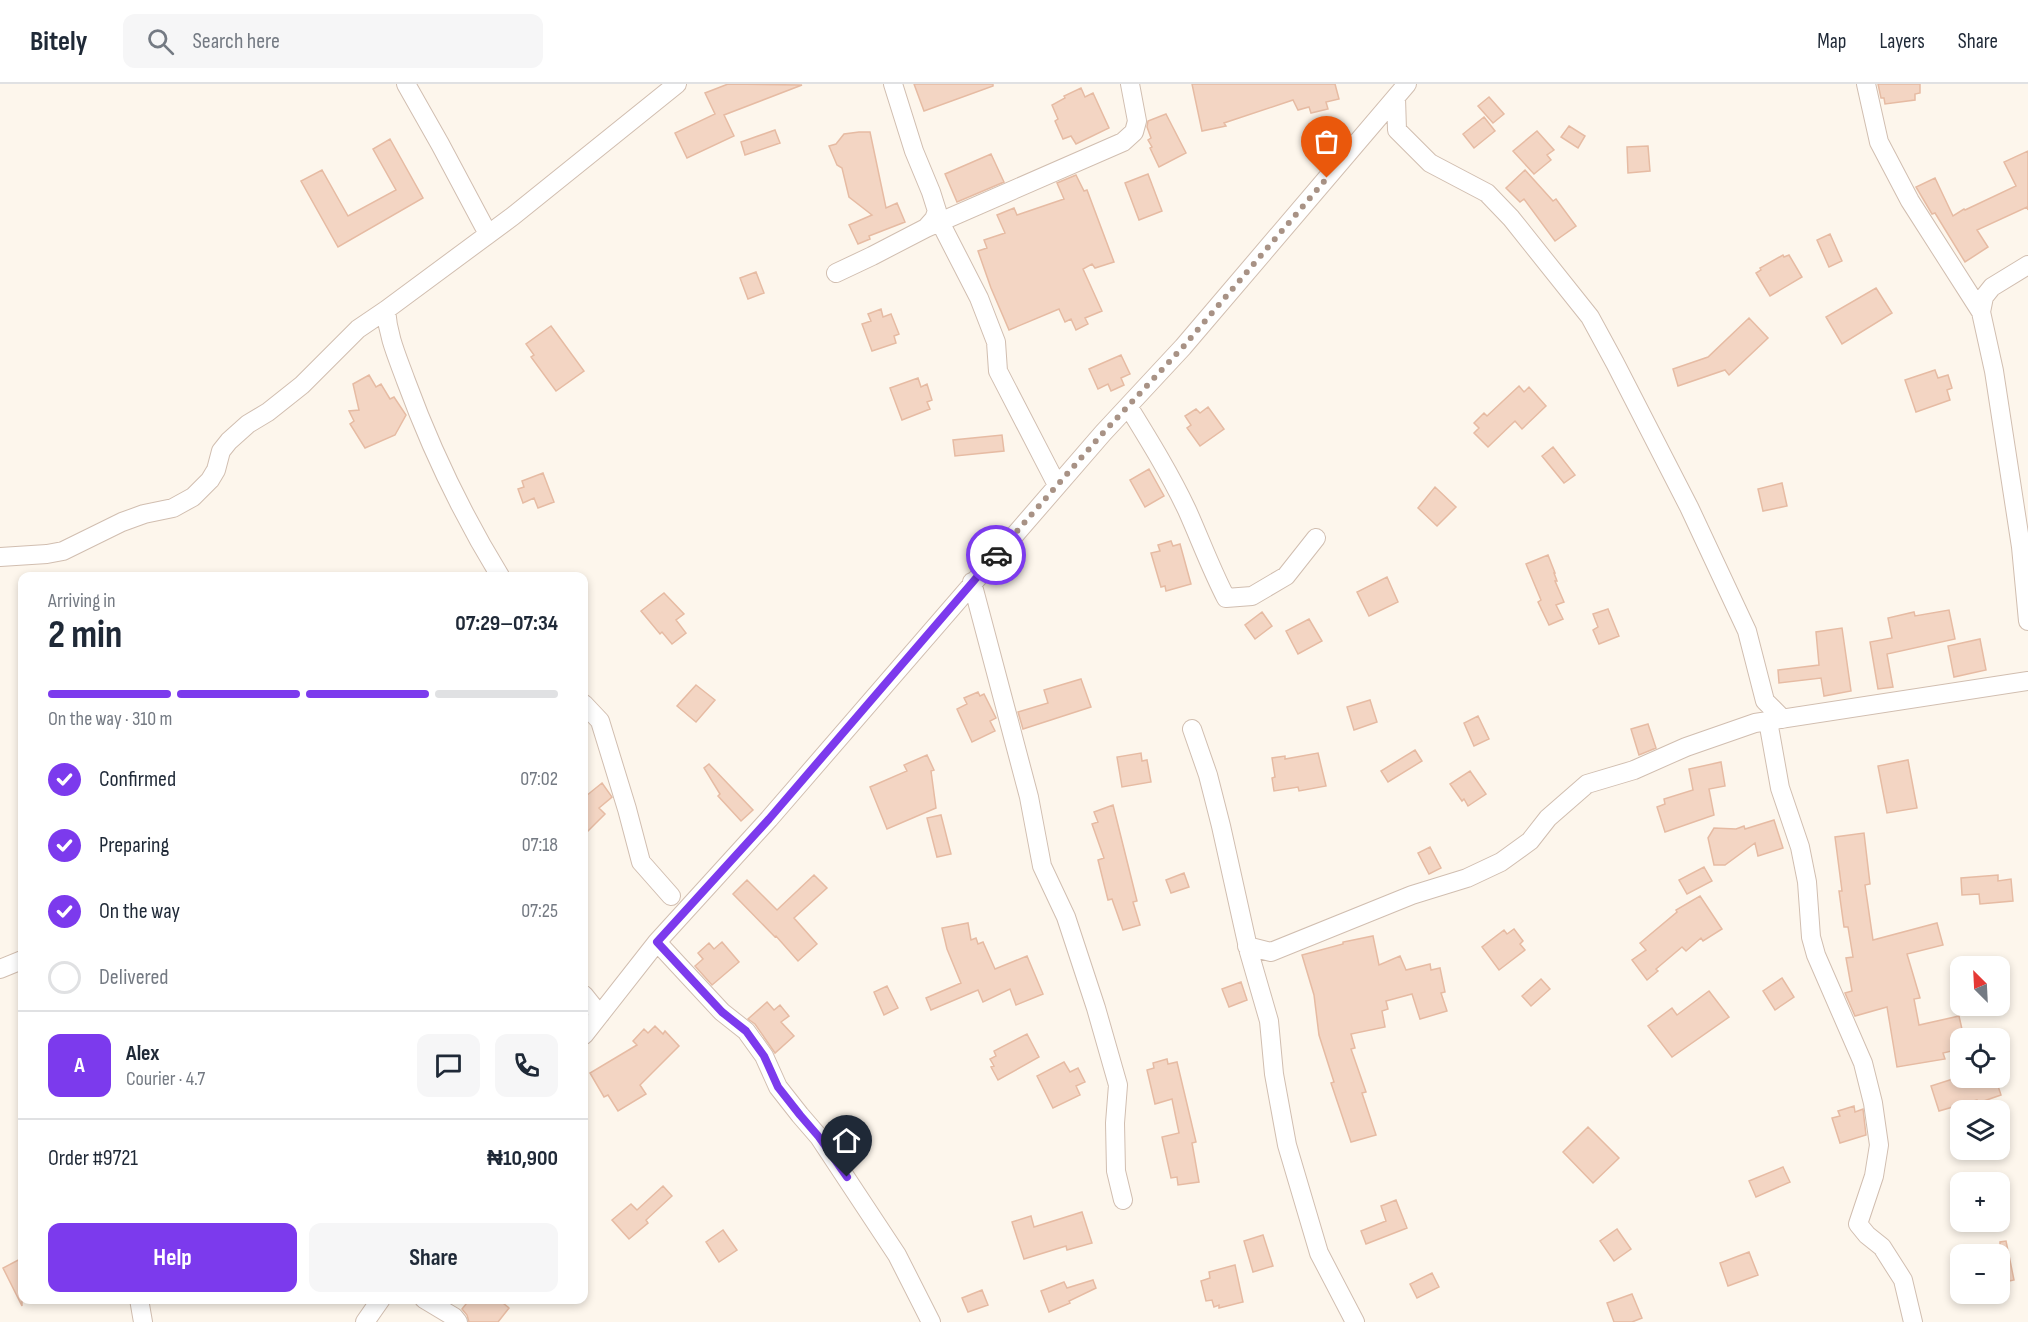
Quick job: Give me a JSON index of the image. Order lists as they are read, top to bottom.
{
  "north": "top left",
  "page": {
    "header": "Bitely",
    "search": "Search here",
    "nav": ["Map", "Layers", "Share"],
    "heading": ["2 min", "Arriving in", "07:29–07:34"],
    "panel": [
      "Alex",
      "Courier · 4.7",
      "Order #9721",
      "₦10,900"
    ],
    "bar": "On the way · 310 m",
    "list": [
      ["Confirmed", "07:02"],
      ["Preparing", "07:18"],
      ["On the way", "07:25"],
      "Delivered"
    ],
    "map_buttons": ["+", "−"],
    "round": "A",
    "buttons": ["Help", "Share"]
  }
}
